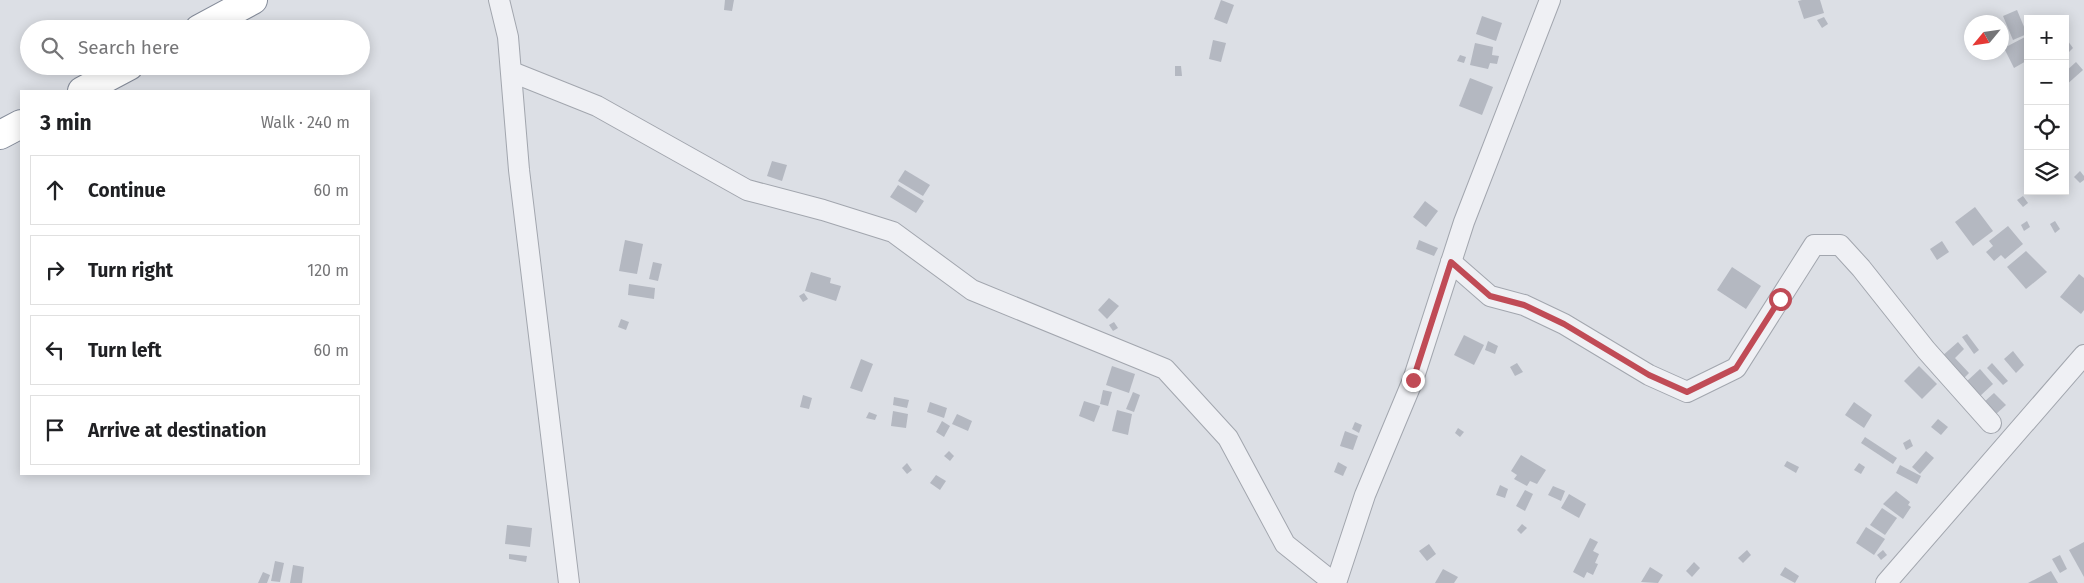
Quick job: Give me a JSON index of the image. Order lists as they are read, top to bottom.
{
  "north": "bottom left",
  "page": {
    "map_buttons": ["+", "−"],
    "search": "Search here",
    "heading": ["3 min", "Walk · 240 m"],
    "list": [
      ["Continue", "60 m"],
      ["Turn right", "120 m"],
      ["Turn left", "60 m"],
      "Arrive at destination"
    ]
  }
}
